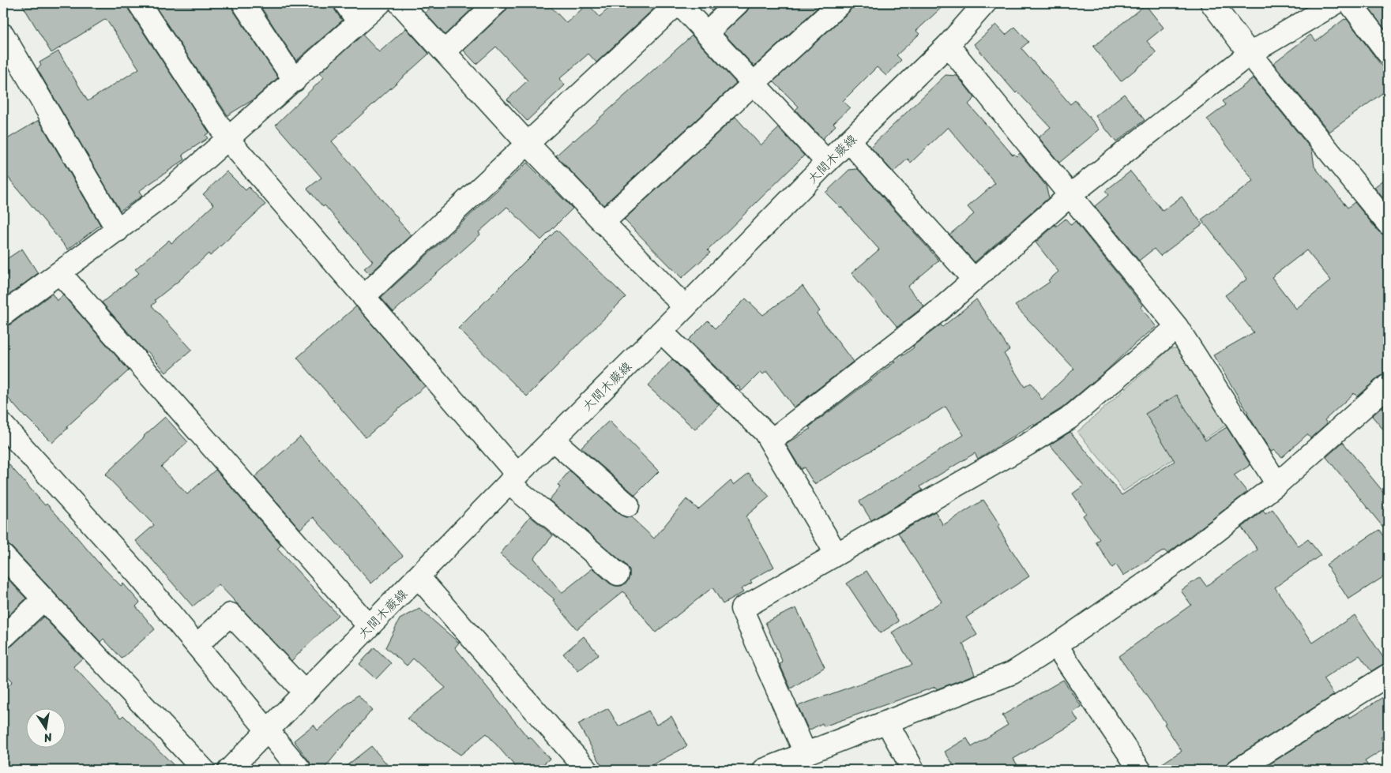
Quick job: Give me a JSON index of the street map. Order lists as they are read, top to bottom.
{
  "streets": {
    "street": ["大間木蕨線"]
  },
  "north": "bottom"
}
